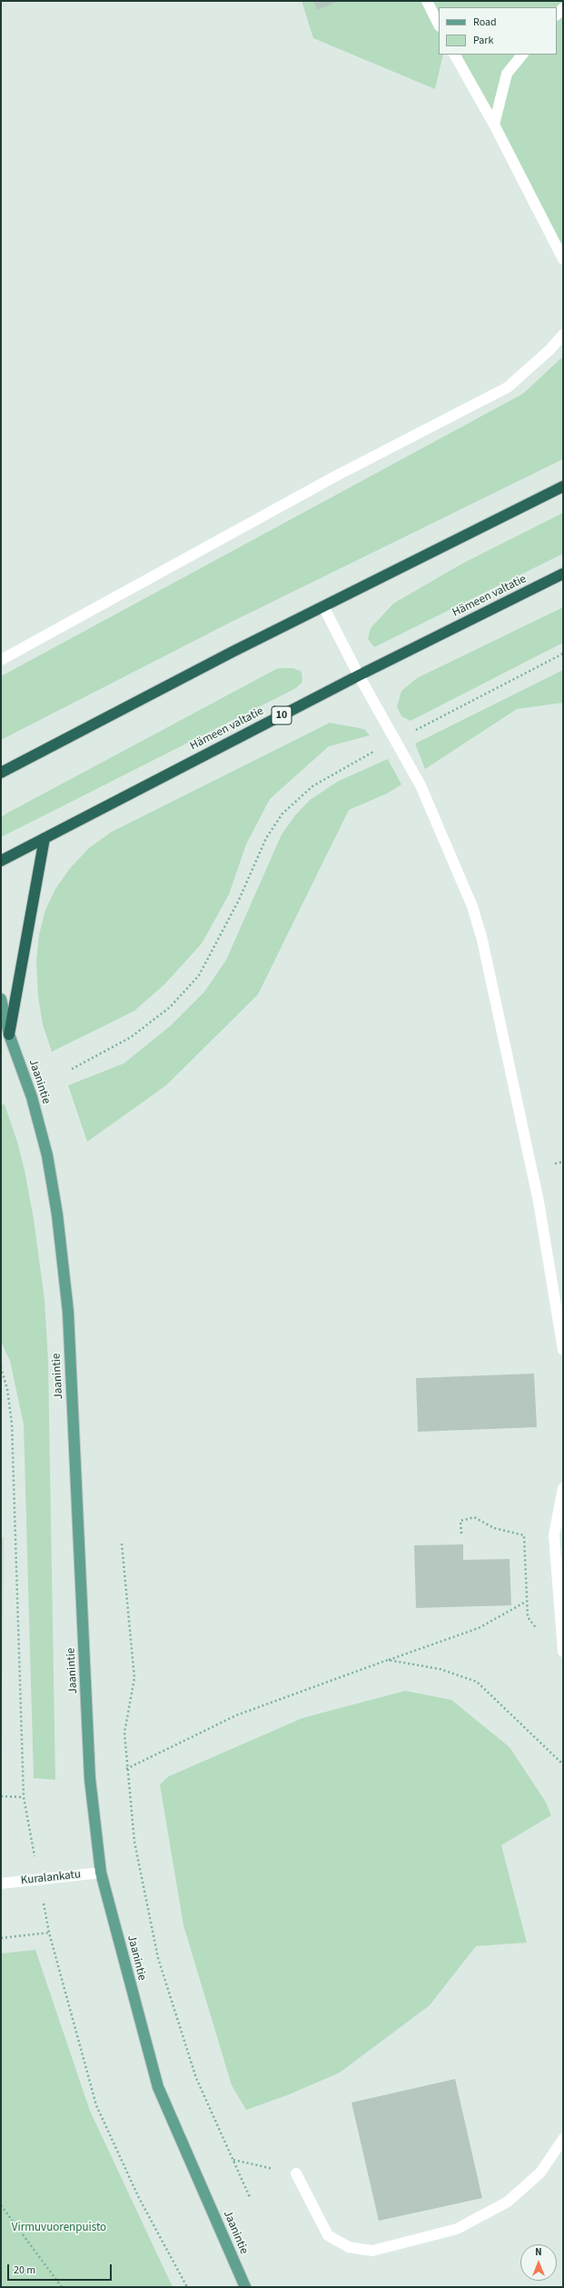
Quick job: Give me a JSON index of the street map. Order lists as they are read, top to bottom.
{
  "streets": {
    "highway": ["Hämeen valtatie", "10"],
    "main road": ["Jaanintie"],
    "street": ["Kuralankatu"]
  },
  "crossings": [
    ["Jaanintie", "Kuralankatu"]
  ],
  "parks": ["Virmuvuorenpuisto"],
  "legend": ["Road", "Park"],
  "scale_bar": "20 m",
  "north": "top"
}
